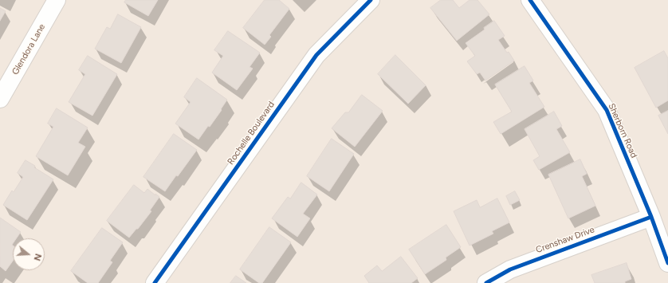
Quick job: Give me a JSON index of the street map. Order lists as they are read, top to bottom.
{
  "streets": {
    "street": [
      "Glendora Lane",
      "Sherborn Road",
      "Rochelle Boulevard",
      "Crenshaw Drive"
    ]
  },
  "crossings": [
    ["Sherborn Road", "Crenshaw Drive"]
  ],
  "north": "right"
}
